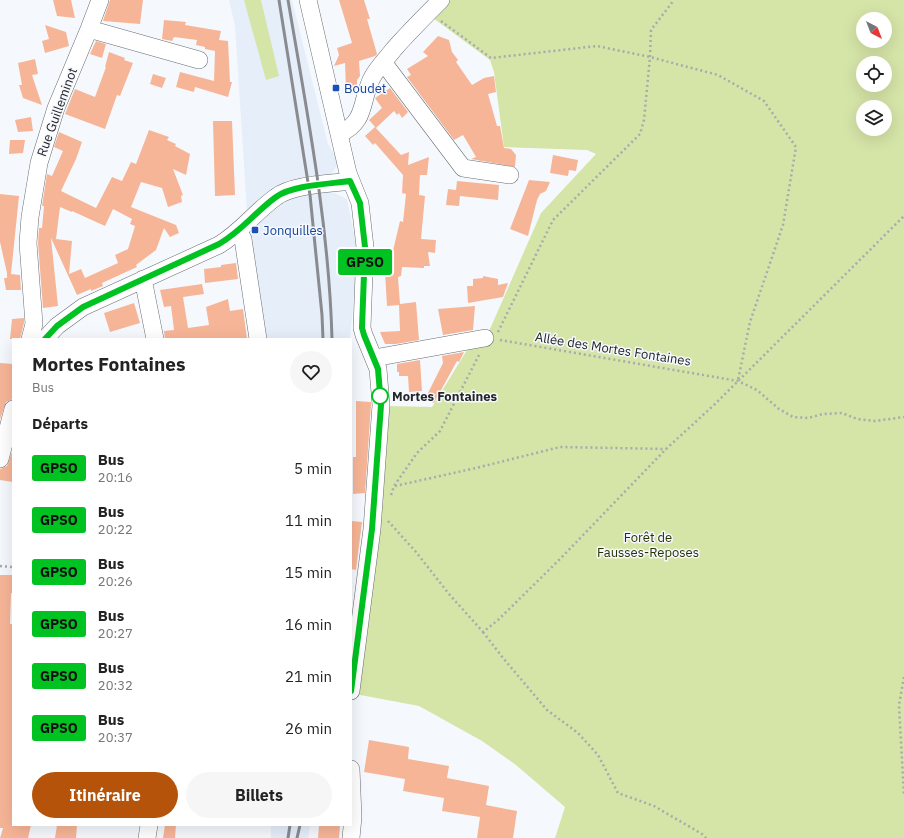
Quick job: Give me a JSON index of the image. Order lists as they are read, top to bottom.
{
  "streets": {
    "street": ["Rue Guilleminot"],
    "path": ["Allée des Mortes Fontaines"]
  },
  "parks": ["Forêt de Fausses-Reposes"],
  "places": {
    "transit": ["Boudet", "Jonquilles"],
    "other": ["Mortes Fontaines"]
  },
  "lines": ["bus line GPSO"],
  "north": "bottom right",
  "page": {
    "on_map": "GPSO",
    "heading": [
      ["Mortes Fontaines", "Bus"],
      "Départs"
    ],
    "list": [
      {
        "mark": "GPSO",
        "name": "Bus",
        "note": "20:16",
        "value": "5 min"
      },
      {
        "mark": "GPSO",
        "name": "Bus",
        "note": "20:22",
        "value": "11 min"
      },
      {
        "mark": "GPSO",
        "name": "Bus",
        "note": "20:26",
        "value": "15 min"
      },
      {
        "mark": "GPSO",
        "name": "Bus",
        "note": "20:27",
        "value": "16 min"
      },
      {
        "mark": "GPSO",
        "name": "Bus",
        "note": "20:32",
        "value": "21 min"
      },
      {
        "mark": "GPSO",
        "name": "Bus",
        "note": "20:37",
        "value": "26 min"
      }
    ],
    "buttons": ["Itinéraire", "Billets"]
  }
}
